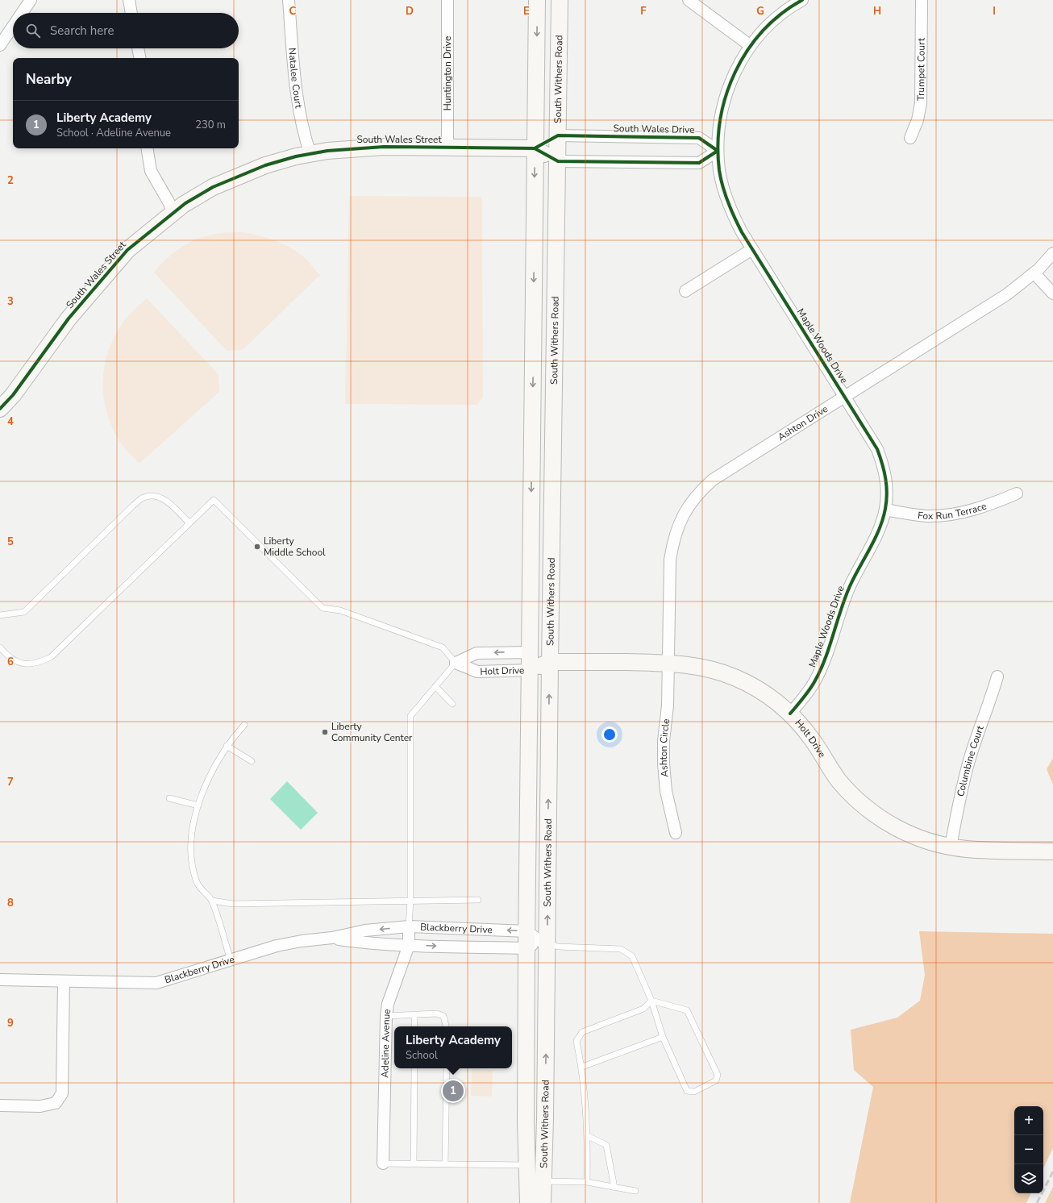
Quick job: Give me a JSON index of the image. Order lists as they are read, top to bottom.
{
  "streets": {
    "main road": ["South Withers Road", "South Wales Street", "Holt Drive"],
    "street": [
      "Trumpet Court",
      "Huntington Drive",
      "Natalee Court",
      "South Wales Drive",
      "Maple Woods Drive",
      "Ashton Drive",
      "Fox Run Terrace",
      "Ashton Circle",
      "Columbine Court",
      "Blackberry Drive",
      "Adeline Avenue"
    ]
  },
  "crossings": [
    ["Huntington Drive", "South Wales Street"],
    ["Natalee Court", "South Wales Street"],
    ["South Withers Road", "South Wales Drive"],
    ["South Withers Road", "South Wales Street"],
    ["South Withers Road", "Holt Drive"],
    ["South Withers Road", "Blackberry Drive"],
    ["South Wales Drive", "South Wales Street"],
    ["South Wales Drive", "Maple Woods Drive"],
    ["Maple Woods Drive", "Ashton Drive"],
    ["Maple Woods Drive", "Fox Run Terrace"],
    ["Maple Woods Drive", "Holt Drive"],
    ["Ashton Drive", "Holt Drive"],
    ["Ashton Drive", "Ashton Circle"],
    ["Holt Drive", "Ashton Circle"],
    ["Holt Drive", "Columbine Court"],
    ["Blackberry Drive", "Adeline Avenue"]
  ],
  "places": ["Liberty Middle School", "Liberty Community Center"],
  "page": {
    "search": "Search here",
    "heading": "Nearby",
    "list": [
      {
        "mark": "1",
        "name": "Liberty Academy",
        "note": "School · Adeline Avenue",
        "value": "230 m"
      }
    ],
    "popup": ["Liberty Academy", "School"],
    "pins": "1",
    "map_buttons": ["+", "−"]
  },
  "grid": {
    "columns": [
      "C",
      "D",
      "E",
      "F",
      "G",
      "H",
      "I"
    ],
    "rows": [
      "2",
      "3",
      "4",
      "5",
      "6",
      "7",
      "8",
      "9"
    ]
  }
}
